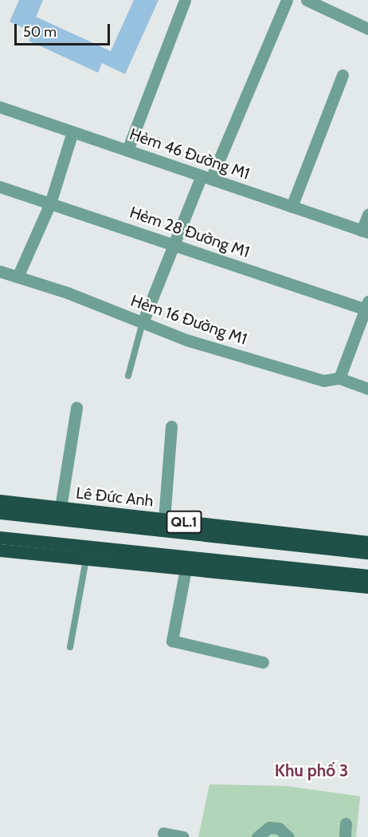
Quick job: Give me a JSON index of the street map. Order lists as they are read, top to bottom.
{
  "streets": {
    "highway": ["Lê Đức Anh", "QL.1"],
    "street": ["Hẻm 46 Đường M1", "Hẻm 28 Đường M1", "Hẻm 16 Đường M1"]
  },
  "districts": ["Khu phố 3"],
  "scale_bar": "50 m"
}
